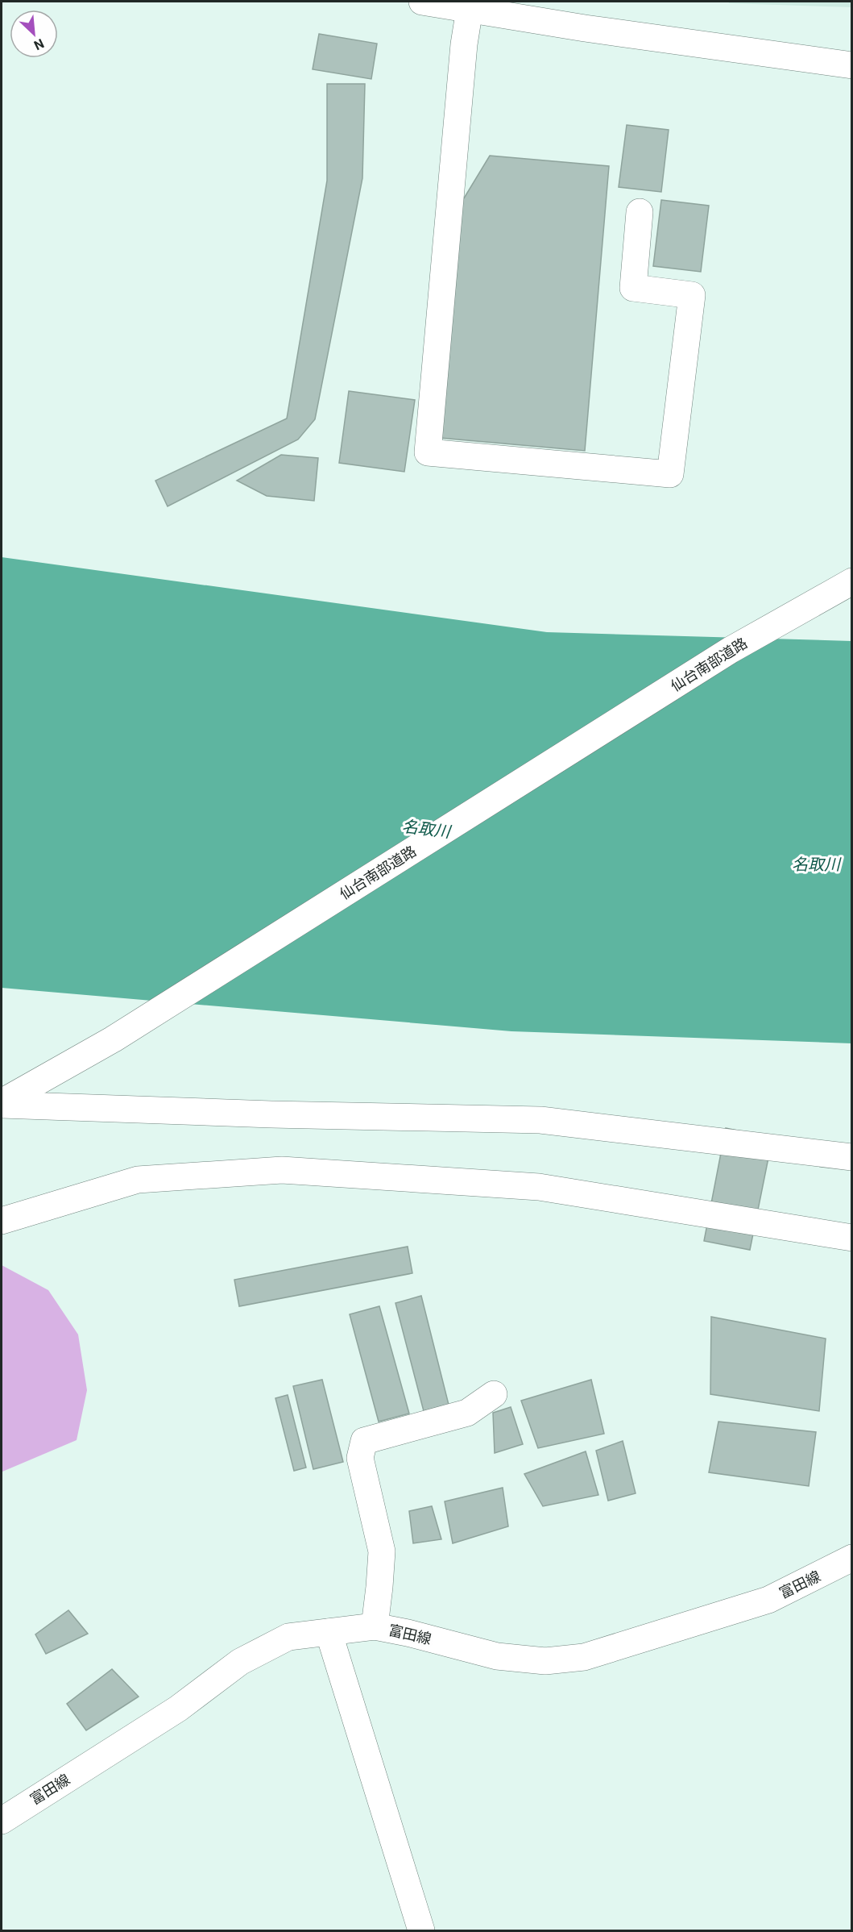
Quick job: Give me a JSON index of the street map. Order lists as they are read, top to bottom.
{
  "streets": {
    "main road": ["仙台南部道路", "富田線"]
  },
  "water": ["名取川"],
  "north": "bottom right"
}
